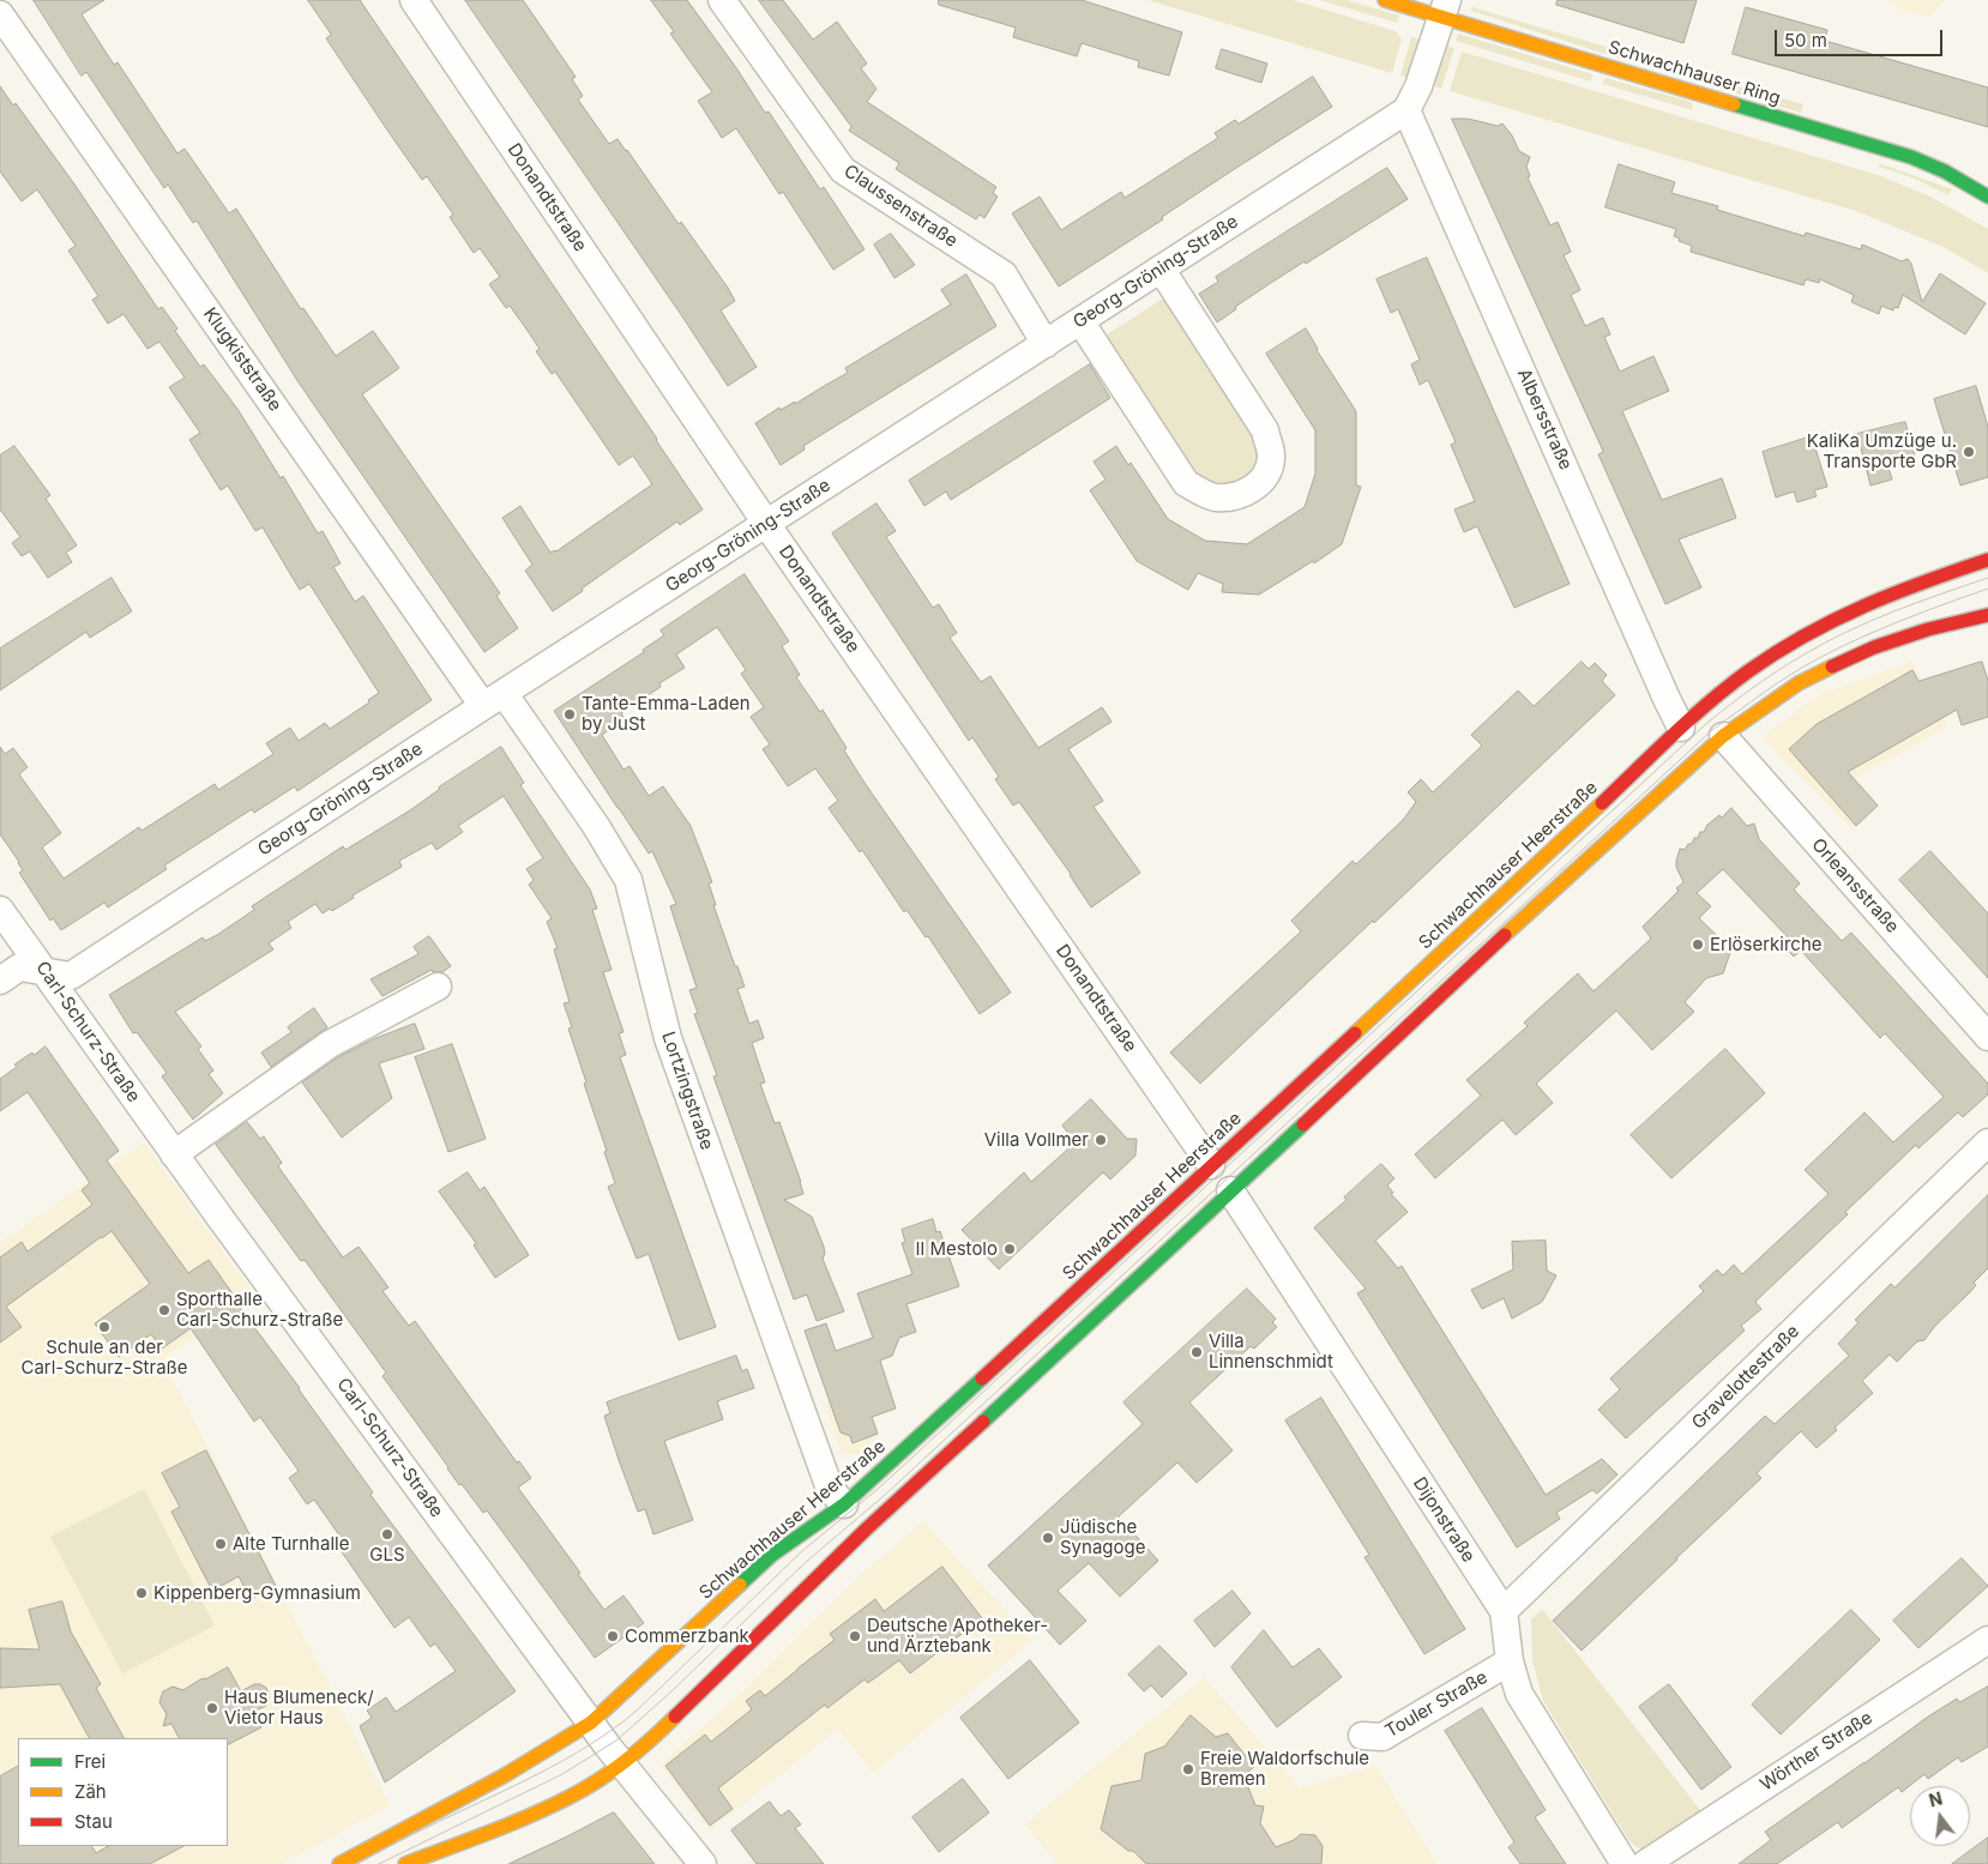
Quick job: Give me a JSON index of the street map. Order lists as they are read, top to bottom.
{
  "streets": {
    "main road": ["Schwachhauser Ring", "Schwachhauser Heerstraße"],
    "street": [
      "Donandtstraße",
      "Claussenstraße",
      "Georg-Gröning-Straße",
      "Klugkiststraße",
      "Albersstraße",
      "Orleansstraße",
      "Carl-Schurz-Straße",
      "Lortzingstraße",
      "Gravelottestraße",
      "Dijonstraße",
      "Touler Straße",
      "Wörther Straße"
    ]
  },
  "crossings": [
    ["Donandtstraße", "Georg-Gröning-Straße"],
    ["Donandtstraße", "Schwachhauser Heerstraße"],
    ["Claussenstraße", "Georg-Gröning-Straße"],
    ["Georg-Gröning-Straße", "Klugkiststraße"],
    ["Georg-Gröning-Straße", "Albersstraße"],
    ["Georg-Gröning-Straße", "Carl-Schurz-Straße"],
    ["Georg-Gröning-Straße", "Lortzingstraße"],
    ["Klugkiststraße", "Lortzingstraße"],
    ["Albersstraße", "Schwachhauser Heerstraße"],
    ["Schwachhauser Heerstraße", "Orleansstraße"],
    ["Schwachhauser Heerstraße", "Carl-Schurz-Straße"],
    ["Schwachhauser Heerstraße", "Lortzingstraße"],
    ["Schwachhauser Heerstraße", "Dijonstraße"],
    ["Gravelottestraße", "Dijonstraße"],
    ["Dijonstraße", "Touler Straße"]
  ],
  "places": [
    "KaliKa Umzüge u. Transporte GbR",
    "Tante-Emma-Laden by JuSt",
    "Erlöserkirche",
    "Villa Vollmer",
    "Il Mestolo",
    "Sporthalle Carl-Schurz-Straße",
    "Schule an der Carl-Schurz-Straße",
    "Villa Linnenschmidt",
    "GLS",
    "Jüdische Synagoge",
    "Alte Turnhalle",
    "Kippenberg-Gymnasium",
    "Commerzbank",
    "Deutsche Apotheker- und Ärztebank",
    "Haus Blumeneck/ Vietor Haus",
    "Freie Waldorfschule Bremen"
  ],
  "legend": ["Frei", "Zäh", "Stau"],
  "scale_bar": "50 m",
  "north": "top"
}
